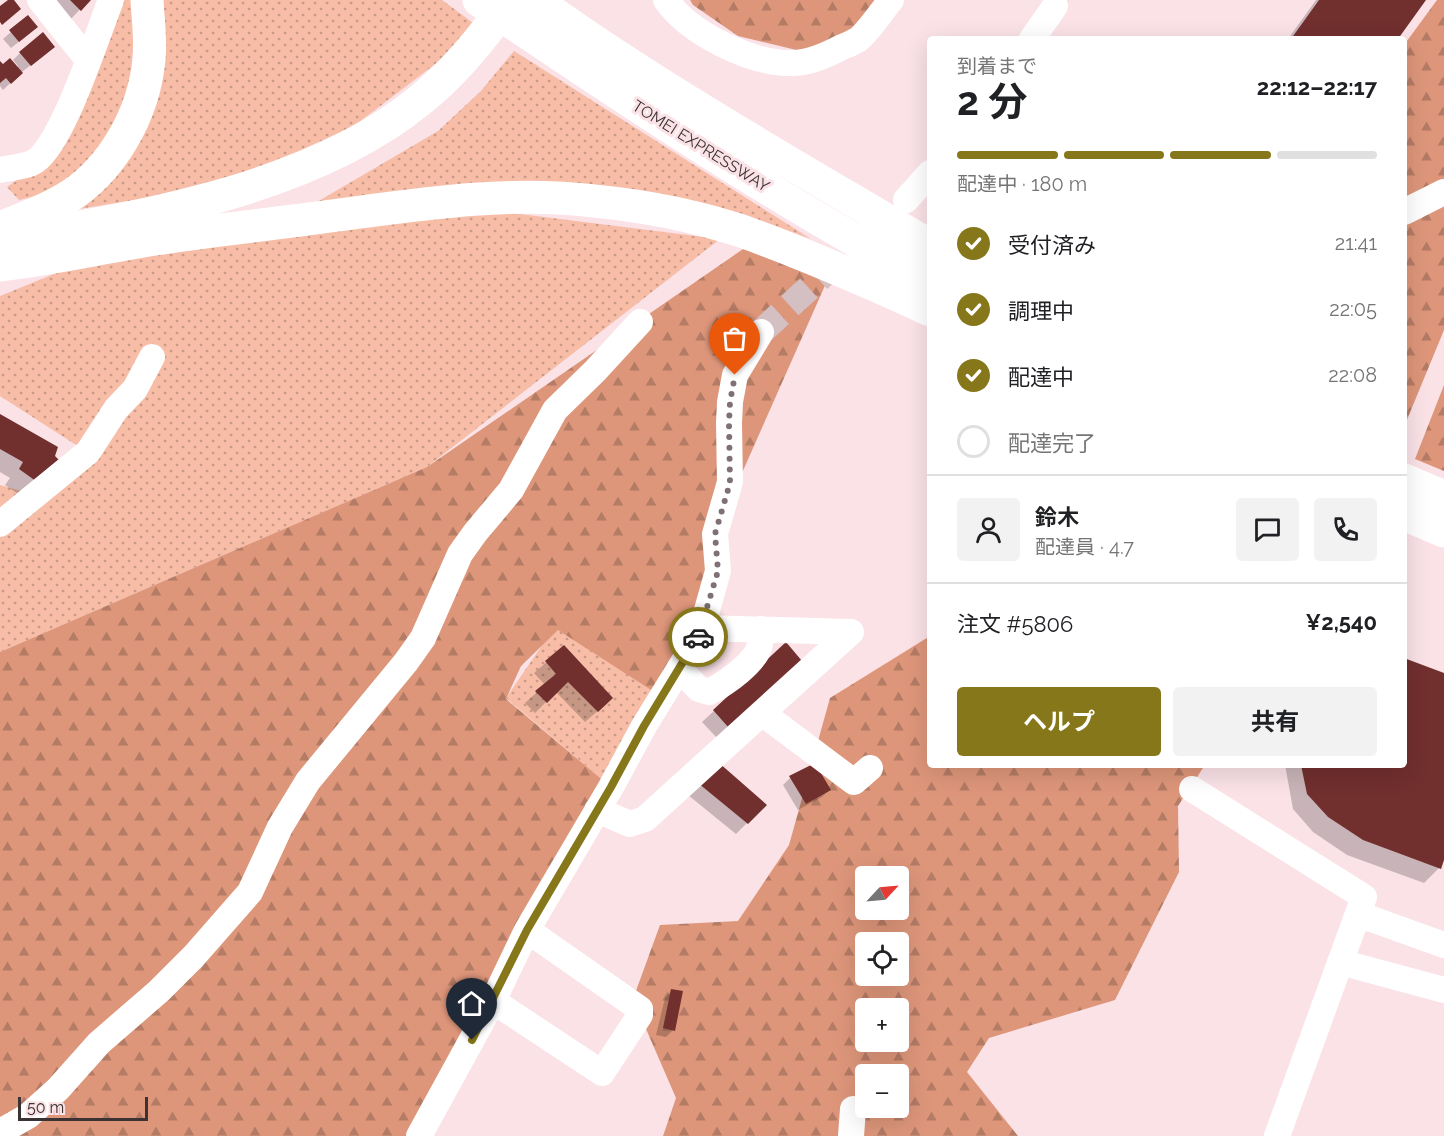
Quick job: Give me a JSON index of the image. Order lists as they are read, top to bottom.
{
  "streets": {
    "highway": ["TOMEI EXPRESSWAY"]
  },
  "scale_bar": "50 m",
  "north": "top right",
  "page": {
    "heading": ["2 分", "到着まで", "22:12–22:17"],
    "panel": [
      "鈴木",
      "配達員 · 4.7",
      "注文 #5806",
      "¥2,540"
    ],
    "bar": "配達中 · 180 m",
    "list": [
      ["受付済み", "21:41"],
      ["調理中", "22:05"],
      ["配達中", "22:08"],
      "配達完了"
    ],
    "buttons": ["ヘルプ", "共有"],
    "map_buttons": ["+", "−"],
    "scale": "50 m"
  }
}
